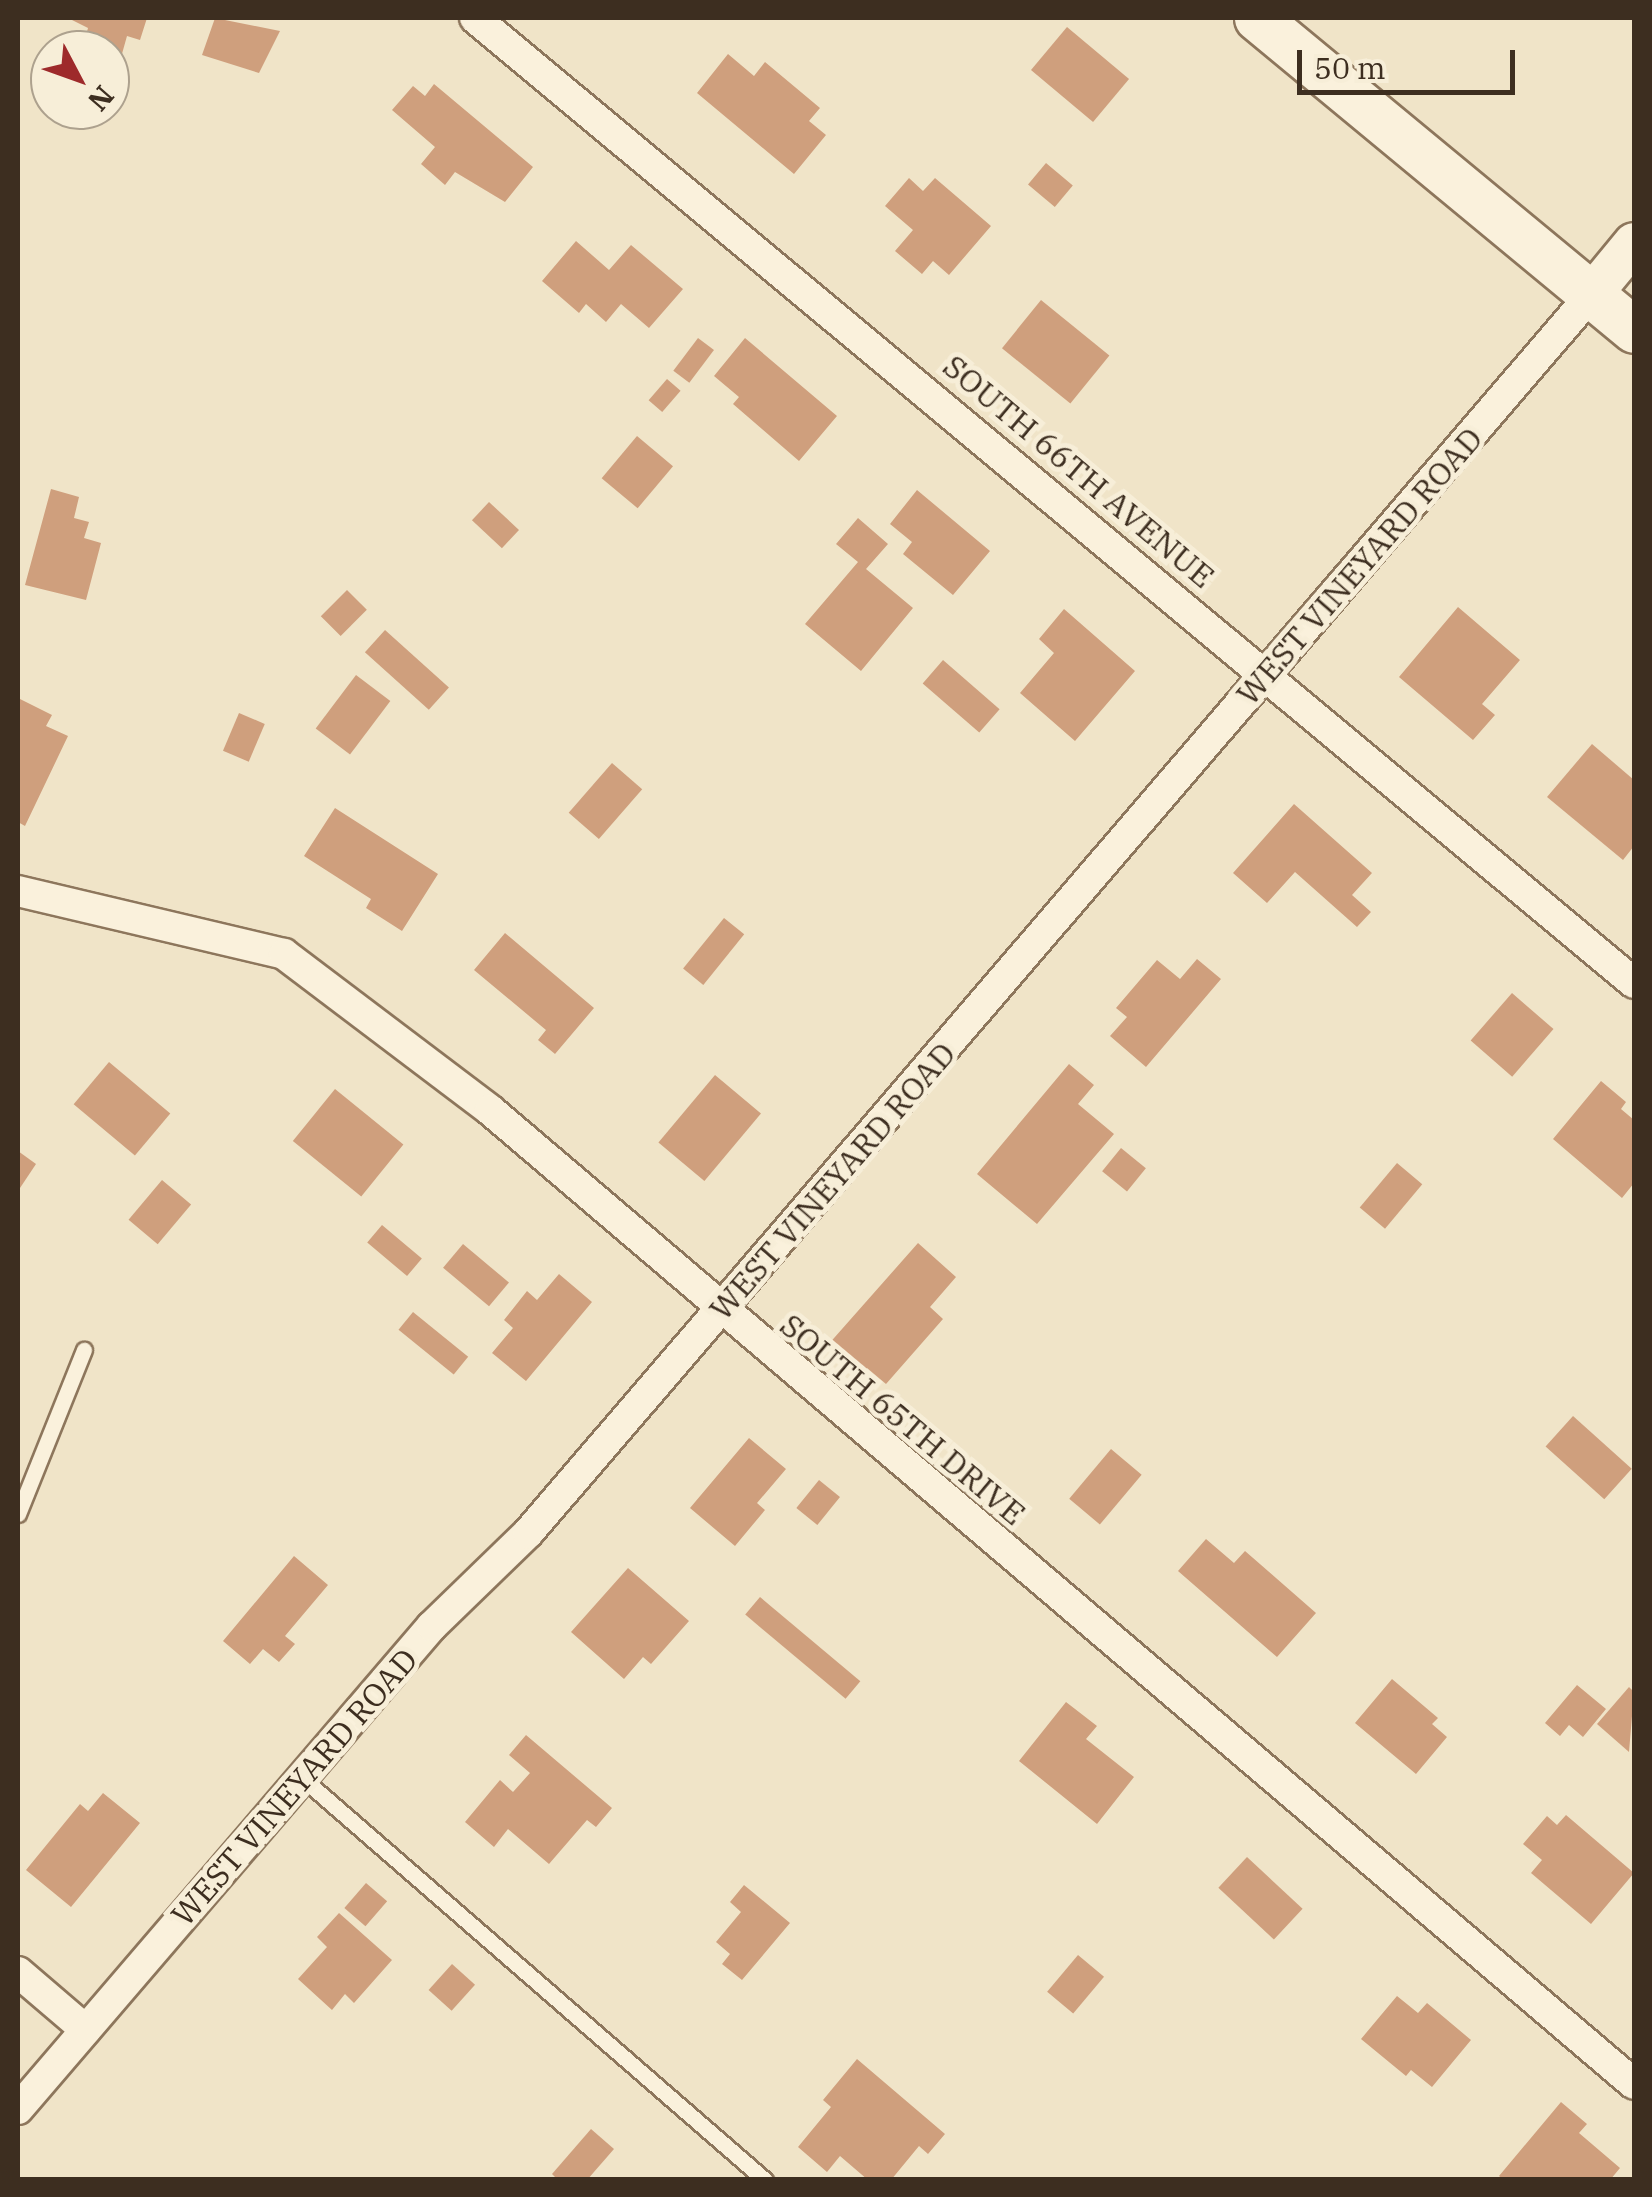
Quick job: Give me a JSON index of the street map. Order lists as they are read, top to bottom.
{
  "streets": {
    "street": ["SOUTH 66TH AVENUE", "WEST VINEYARD ROAD", "SOUTH 65TH DRIVE"]
  },
  "crossings": [
    ["SOUTH 66TH AVENUE", "WEST VINEYARD ROAD"],
    ["WEST VINEYARD ROAD", "SOUTH 65TH DRIVE"]
  ],
  "scale_bar": "50 m",
  "north": "bottom right"
}
